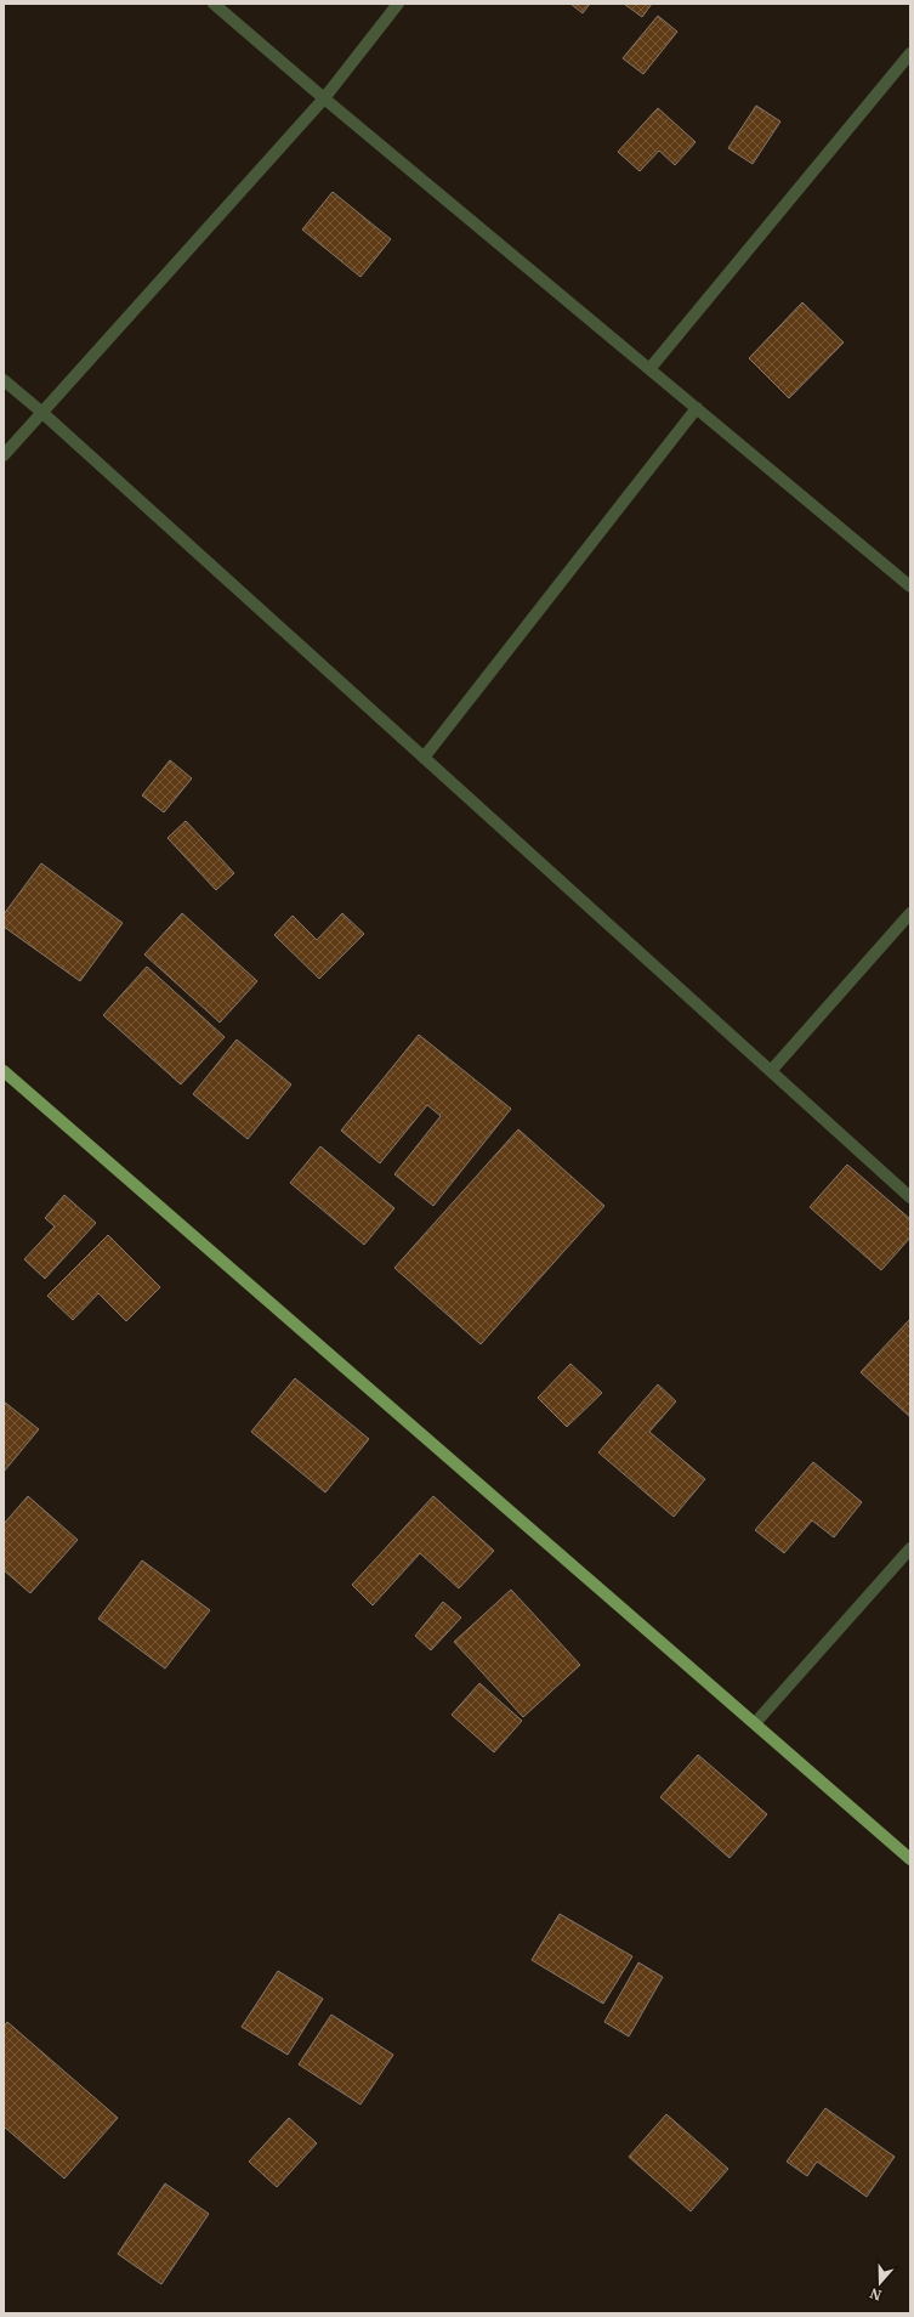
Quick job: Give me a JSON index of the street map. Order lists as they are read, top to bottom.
{
  "north": "bottom"
}
